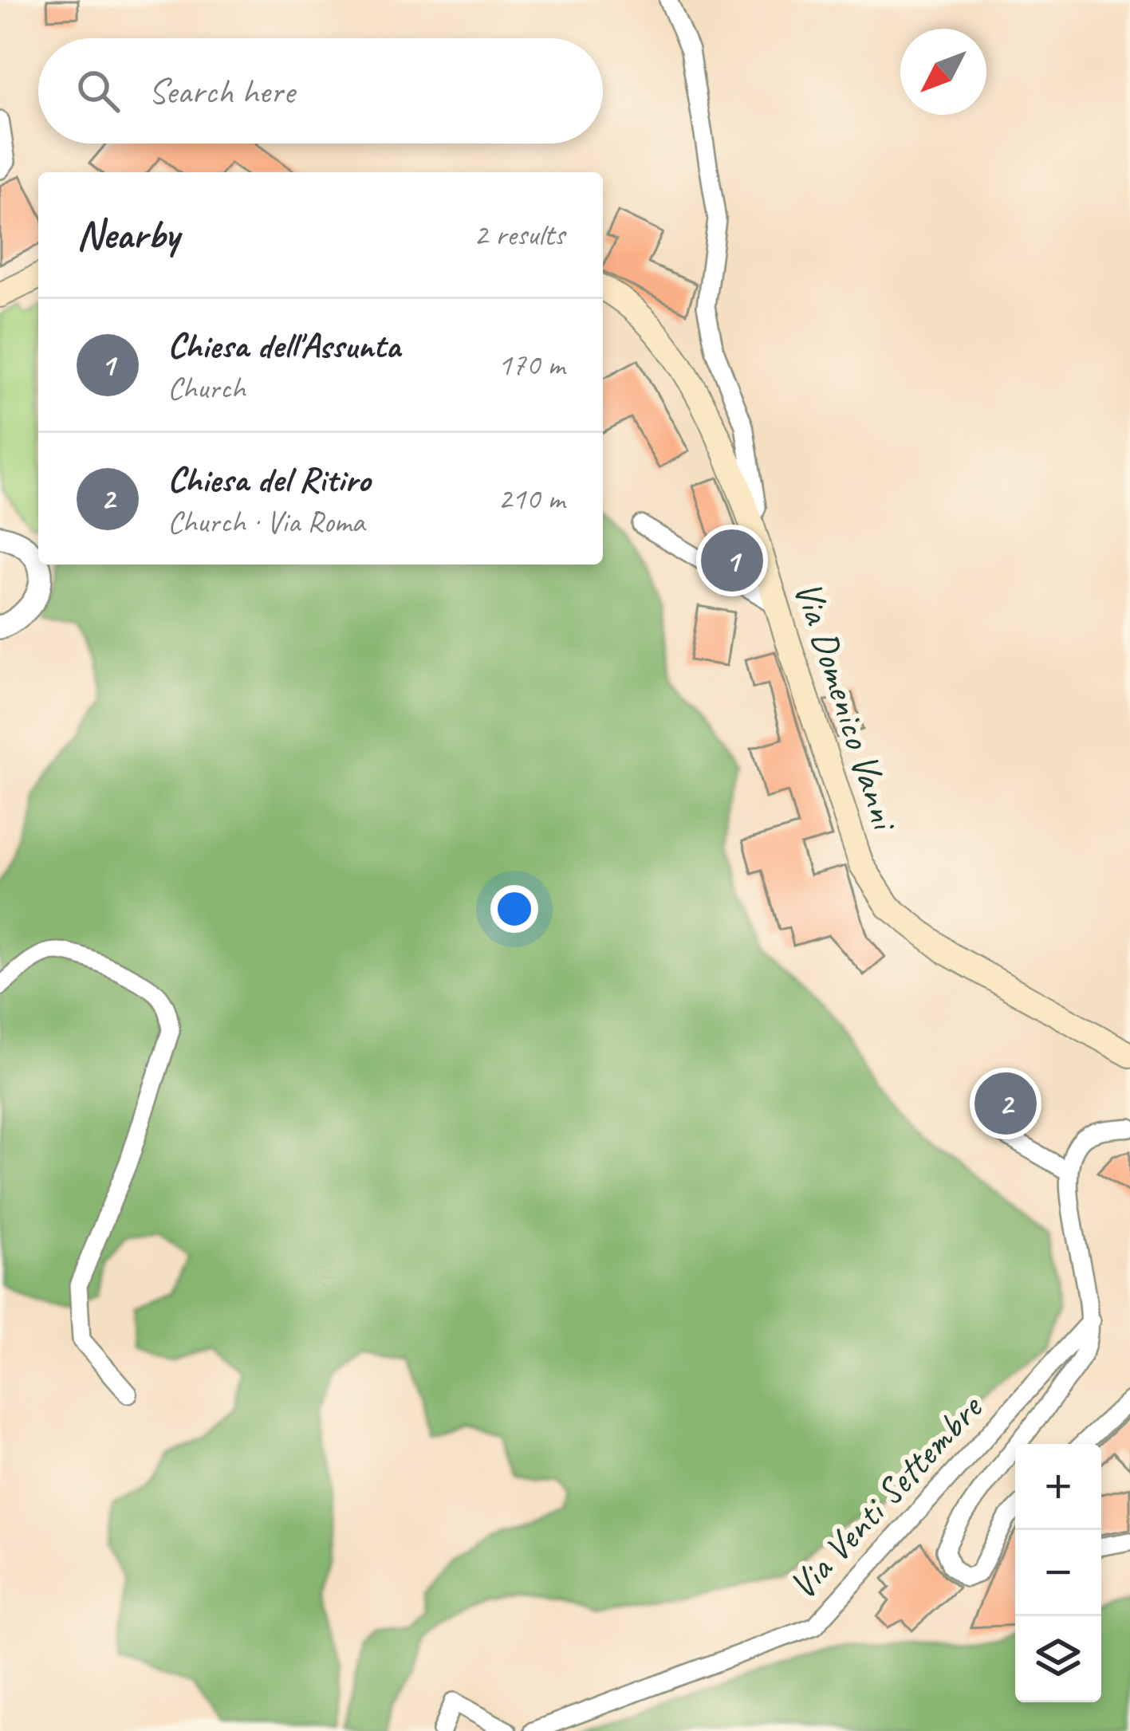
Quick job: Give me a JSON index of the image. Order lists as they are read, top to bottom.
{
  "streets": {
    "main road": ["Via Domenico Vanni"],
    "street": ["Via Venti Settembre"]
  },
  "north": "bottom left",
  "page": {
    "search": "Search here",
    "heading": ["Nearby", "2 results"],
    "list": [
      {
        "mark": "1",
        "name": "Chiesa dell'Assunta",
        "note": "Church",
        "value": "170 m"
      },
      {
        "mark": "2",
        "name": "Chiesa del Ritiro",
        "note": "Church · Via Roma",
        "value": "210 m"
      }
    ],
    "pins": ["1", "2"],
    "map_buttons": ["+", "−"]
  }
}
